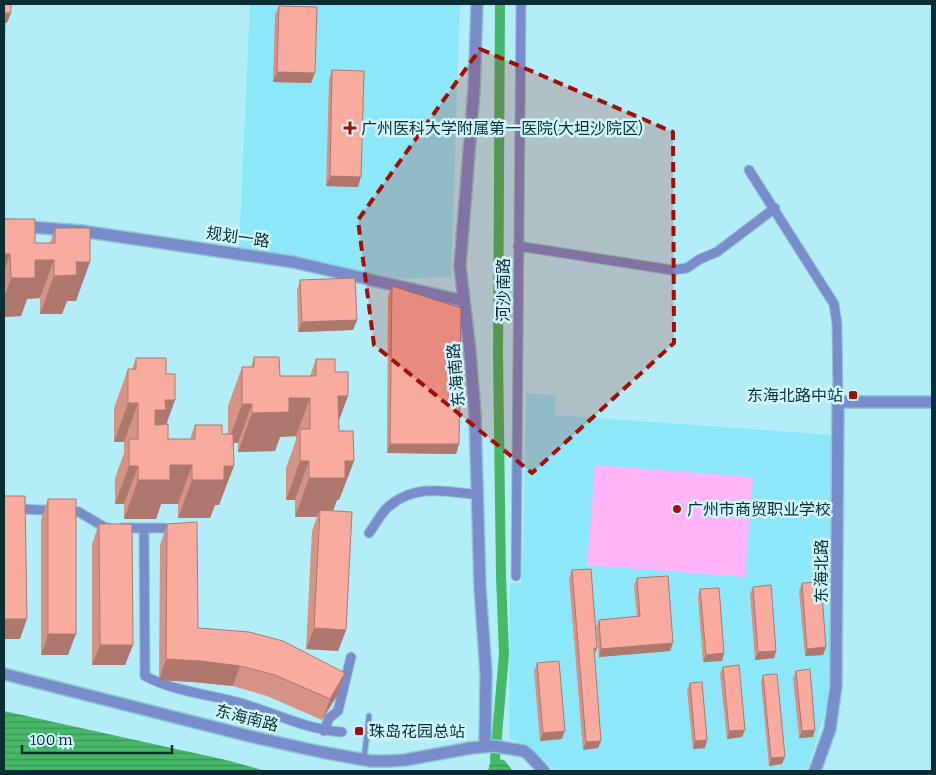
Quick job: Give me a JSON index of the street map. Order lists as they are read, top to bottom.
{
  "streets": {
    "street": [
      "规划一路",
      "河沙南路",
      "东海南路",
      "东海北路"
    ]
  },
  "crossings": [
    ["规划一路", "东海南路"]
  ],
  "places": {
    "health": ["广州医科大学附属第一医院(大坦沙院区)"],
    "transit": ["东海北路中站", "珠岛花园总站"],
    "other": ["广州市商贸职业学校"]
  },
  "scale_bar": "100 m"
}
